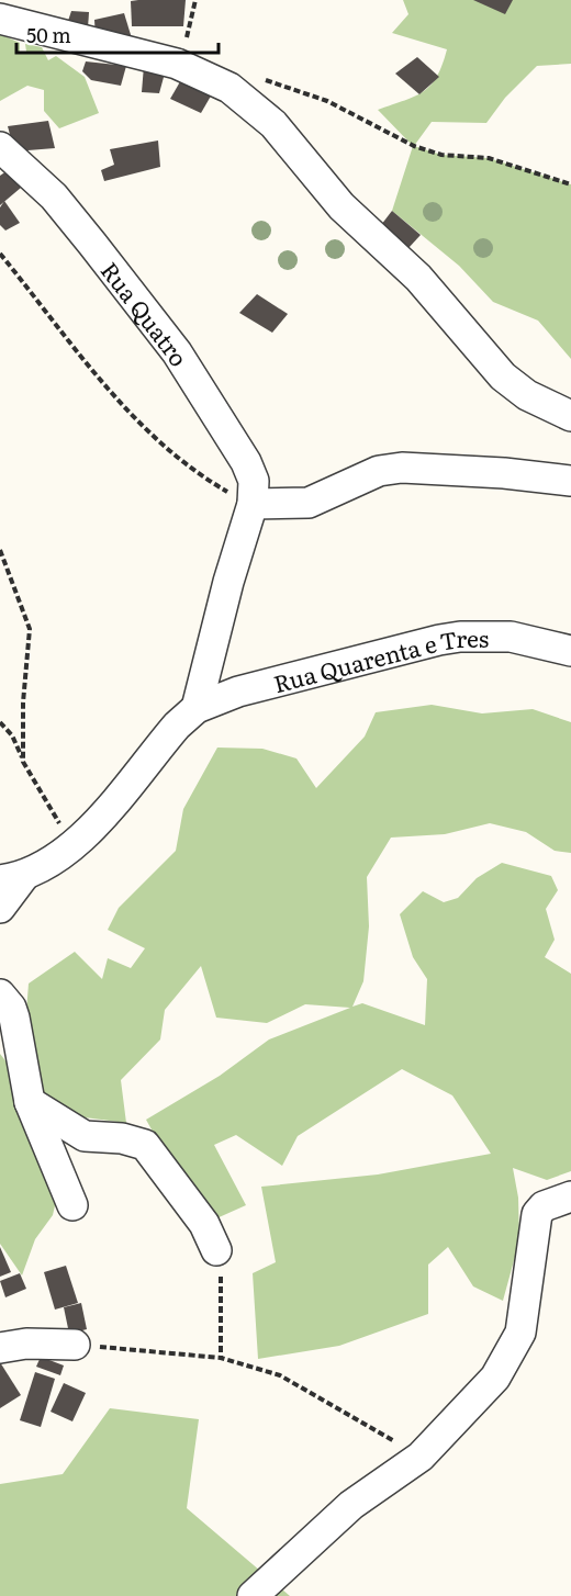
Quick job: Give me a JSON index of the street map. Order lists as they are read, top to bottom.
{
  "streets": {
    "street": ["Rua Quatro", "Rua Quarenta e Tres"]
  },
  "crossings": [
    ["Rua Quatro", "Rua Quarenta e Tres"]
  ],
  "scale_bar": "50 m"
}
